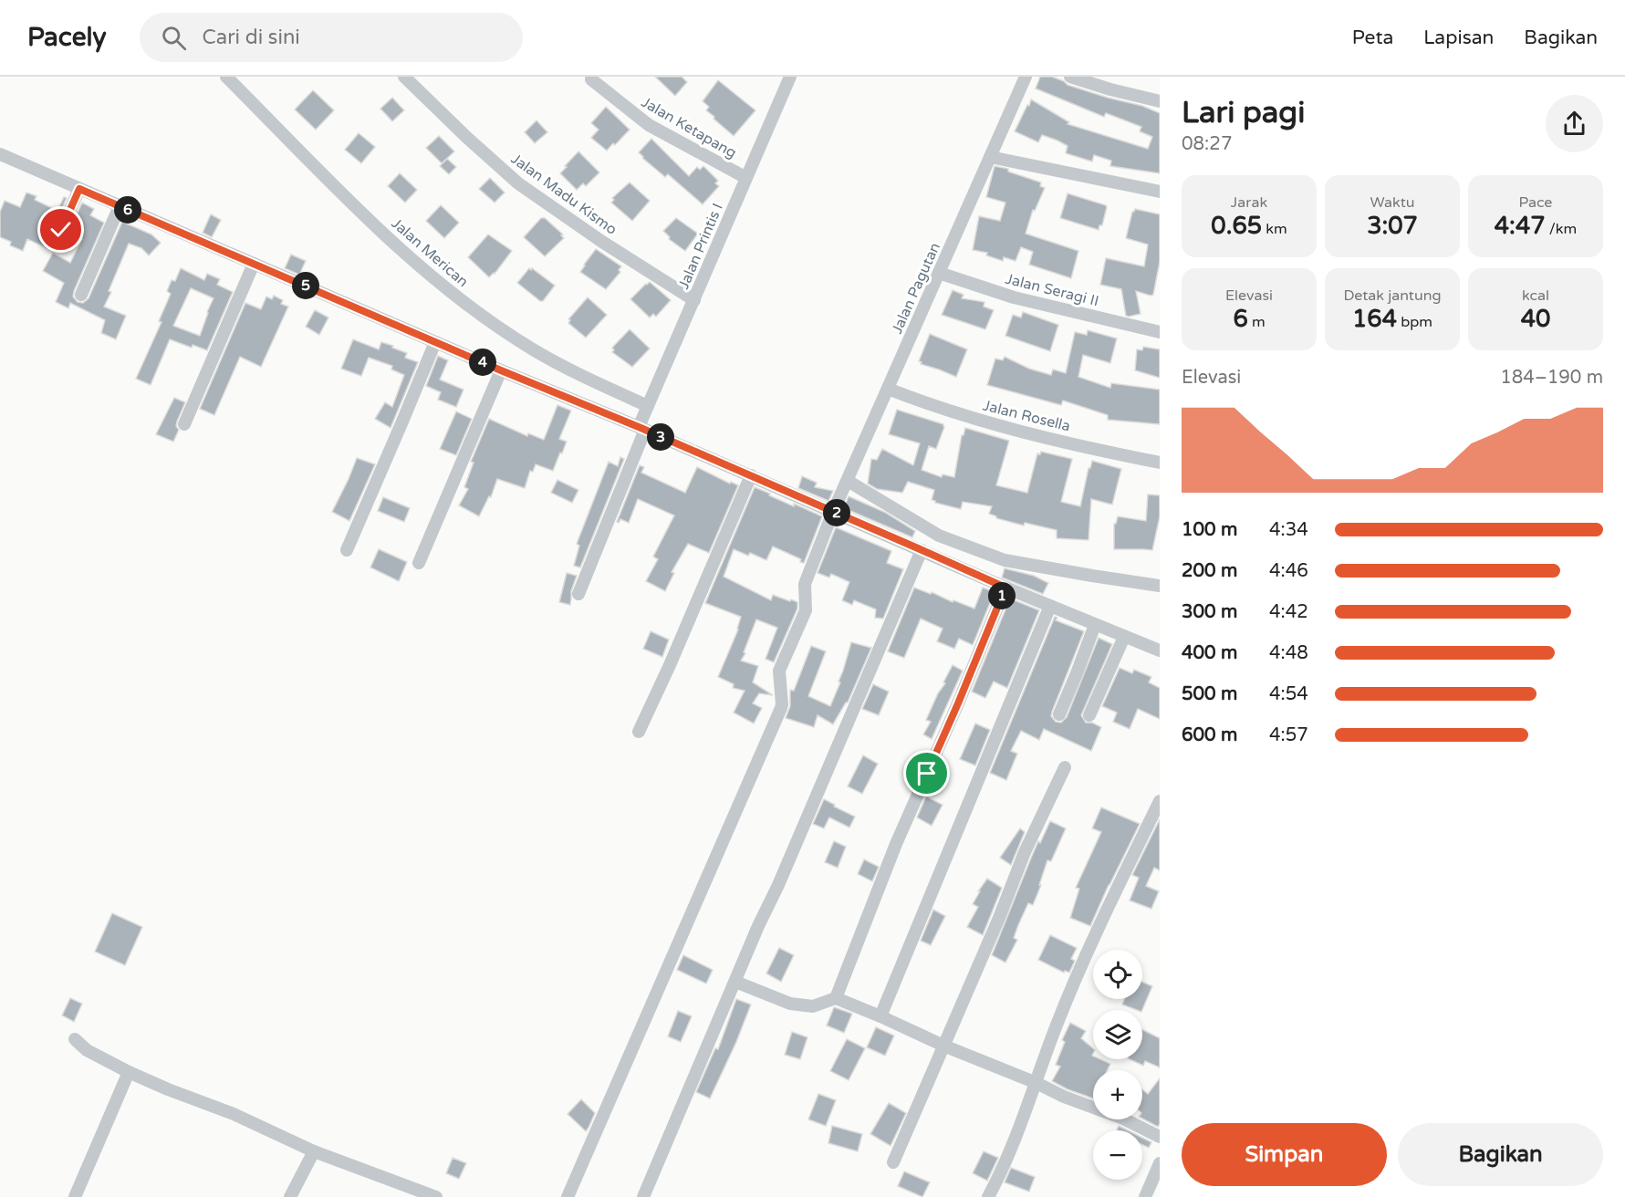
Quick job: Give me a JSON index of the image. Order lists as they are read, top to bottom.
{
  "streets": {
    "street": [
      "Jalan Ketapang",
      "Jalan Madu Kismo",
      "Jalan Printis I",
      "Jalan Merican",
      "Jalan Pagutan",
      "Jalan Seragi II",
      "Jalan Rosella"
    ]
  },
  "crossings": [
    ["Jalan Ketapang", "Jalan Printis I"],
    ["Jalan Madu Kismo", "Jalan Printis I"],
    ["Jalan Printis I", "Jalan Merican"],
    ["Jalan Pagutan", "Jalan Seragi II"],
    ["Jalan Pagutan", "Jalan Rosella"]
  ],
  "page": {
    "header": "Pacely",
    "search": "Cari di sini",
    "nav": ["Peta", "Lapisan", "Bagikan"],
    "heading": ["Lari pagi", "08:27"],
    "stats": [
      ["Jarak", "0.65 km"],
      ["Waktu", "3:07"],
      ["Pace", "4:47 /km"],
      ["Elevasi", "6 m"],
      ["Detak jantung", "164 bpm"],
      ["kcal", "40"]
    ],
    "pins": [
      "6",
      "5",
      "4",
      "3",
      "2",
      "1"
    ],
    "chart": ["Elevasi", "184–190 m"],
    "list": [
      {
        "name": "100 m",
        "note": "4:34"
      },
      {
        "name": "200 m",
        "note": "4:46"
      },
      {
        "name": "300 m",
        "note": "4:42"
      },
      {
        "name": "400 m",
        "note": "4:48"
      },
      {
        "name": "500 m",
        "note": "4:54"
      },
      {
        "name": "600 m",
        "note": "4:57"
      }
    ],
    "map_buttons": ["+", "−"],
    "buttons": ["Simpan", "Bagikan"]
  }
}
